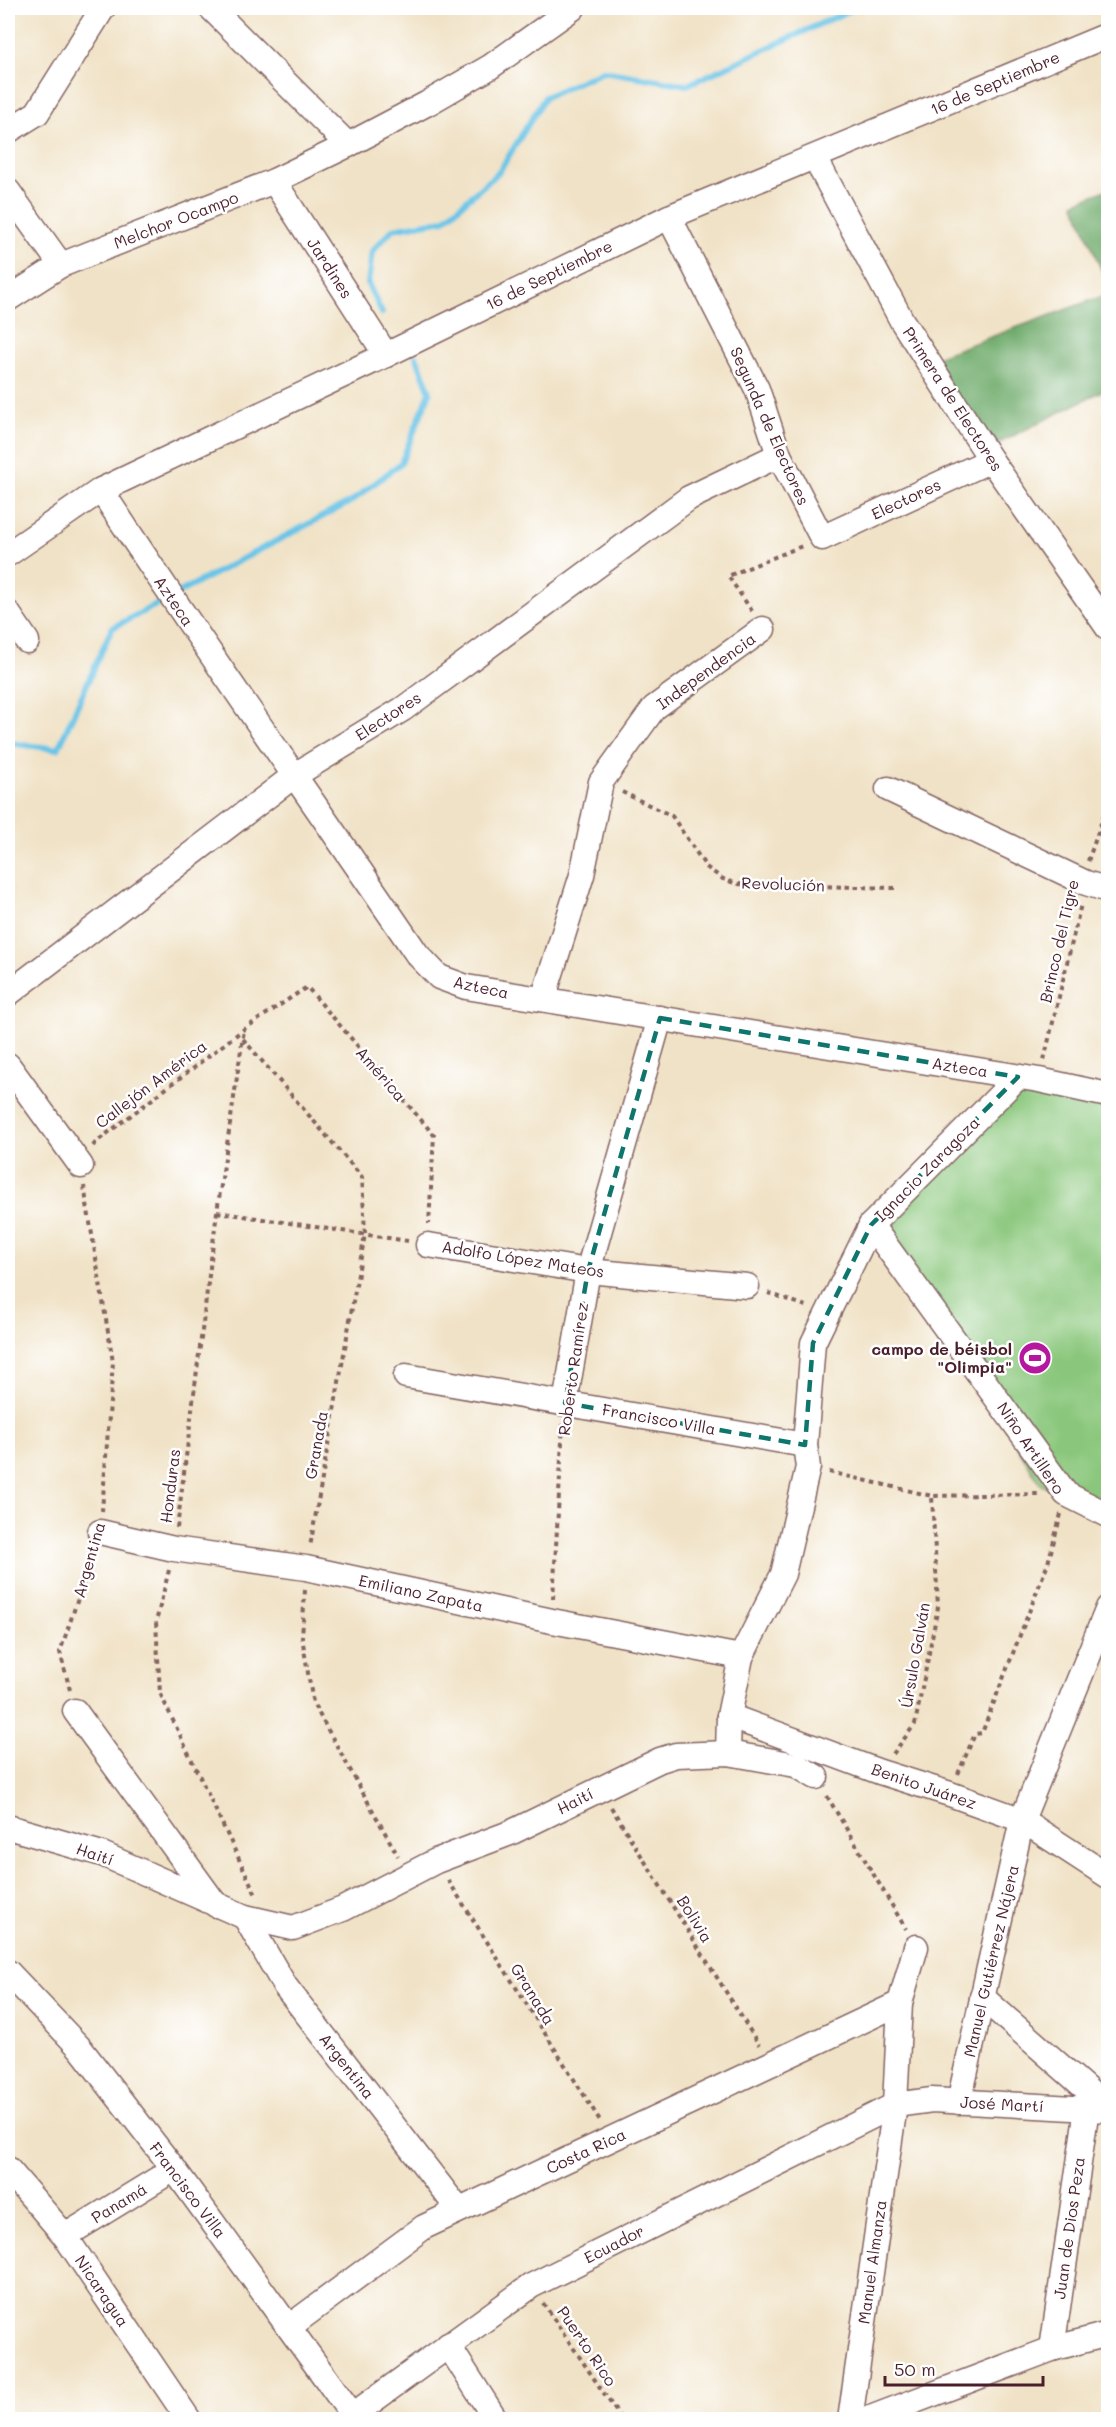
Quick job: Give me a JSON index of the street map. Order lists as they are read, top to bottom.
{
  "streets": {
    "street": [
      "16 de Septiembre",
      "Melchor Ocampo",
      "Jardines",
      "Primera de Electores",
      "Segunda de Electores",
      "Electores",
      "Azteca",
      "Independencia",
      "Ignacio Zaragoza",
      "Adolfo López Mateos",
      "Roberto Ramírez",
      "Francisco Villa",
      "Niño Artillero",
      "Argentina",
      "Emiliano Zapata",
      "Benito Juárez",
      "Haití",
      "Manuel Gutiérrez Nájera",
      "José Martí",
      "Costa Rica",
      "Panamá",
      "Juan de Dios Peza",
      "Ecuador",
      "Manuel Almanza",
      "Nicaragua"
    ],
    "path": [
      "Revolución",
      "Brinco del Tigre",
      "América",
      "Callejón América",
      "Granada",
      "Honduras",
      "Úrsulo Galván",
      "Bolivia",
      "Puerto Rico"
    ]
  },
  "crossings": [
    ["16 de Septiembre", "Jardines"],
    ["16 de Septiembre", "Primera de Electores"],
    ["16 de Septiembre", "Segunda de Electores"],
    ["16 de Septiembre", "Azteca"],
    ["Melchor Ocampo", "Jardines"],
    ["Primera de Electores", "Electores"],
    ["Segunda de Electores", "Electores"],
    ["Segunda de Electores", "Independencia"],
    ["Electores", "Azteca"],
    ["Electores", "Independencia"],
    ["Azteca", "Independencia"],
    ["Azteca", "Brinco del Tigre"],
    ["Azteca", "Ignacio Zaragoza"],
    ["Azteca", "Roberto Ramírez"],
    ["Independencia", "Revolución"],
    ["Brinco del Tigre", "Ignacio Zaragoza"],
    ["América", "Callejón América"],
    ["América", "Adolfo López Mateos"],
    ["América", "Honduras"],
    ["Callejón América", "Honduras"],
    ["Callejón América", "Argentina"],
    ["Ignacio Zaragoza", "Francisco Villa"],
    ["Ignacio Zaragoza", "Niño Artillero"],
    ["Ignacio Zaragoza", "Emiliano Zapata"],
    ["Ignacio Zaragoza", "Benito Juárez"],
    ["Ignacio Zaragoza", "Haití"],
    ["Adolfo López Mateos", "Roberto Ramírez"],
    ["Adolfo López Mateos", "Granada"],
    ["Adolfo López Mateos", "Honduras"],
    ["Roberto Ramírez", "Francisco Villa"],
    ["Roberto Ramírez", "Emiliano Zapata"],
    ["Francisco Villa", "Costa Rica"],
    ["Francisco Villa", "Panamá"],
    ["Francisco Villa", "Ecuador"],
    ["Granada", "Honduras"],
    ["Granada", "Emiliano Zapata"],
    ["Granada", "Haití"],
    ["Granada", "Costa Rica"],
    ["Niño Artillero", "Benito Juárez"],
    ["Honduras", "Emiliano Zapata"],
    ["Honduras", "Haití"],
    ["Argentina", "Emiliano Zapata"],
    ["Argentina", "Haití"],
    ["Argentina", "Costa Rica"],
    ["Úrsulo Galván", "Benito Juárez"],
    ["Benito Juárez", "Manuel Gutiérrez Nájera"],
    ["Haití", "Bolivia"],
    ["Bolivia", "Costa Rica"],
    ["Manuel Gutiérrez Nájera", "José Martí"],
    ["José Martí", "Juan de Dios Peza"],
    ["José Martí", "Ecuador"],
    ["José Martí", "Manuel Almanza"],
    ["Panamá", "Nicaragua"],
    ["Ecuador", "Manuel Almanza"],
    ["Ecuador", "Puerto Rico"]
  ],
  "places": {
    "sports": ["campo de béisbol \"Olimpia\""]
  },
  "scale_bar": "50 m"
}
